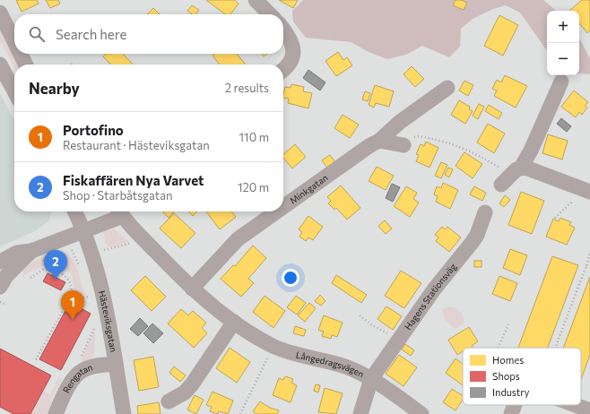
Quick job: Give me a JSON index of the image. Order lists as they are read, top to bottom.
{
  "streets": {
    "street": [
      "Minkgatan",
      "Hagens Stationsväg",
      "Hästeviksgatan",
      "Långedragsvägen",
      "Rengatan"
    ]
  },
  "crossings": [
    ["Minkgatan", "Långedragsvägen"],
    ["Hagens Stationsväg", "Långedragsvägen"],
    ["Hästeviksgatan", "Långedragsvägen"],
    ["Hästeviksgatan", "Rengatan"]
  ],
  "legend": ["Homes", "Shops", "Industry"],
  "page": {
    "map_buttons": ["+", "−"],
    "search": "Search here",
    "heading": ["Nearby", "2 results"],
    "list": [
      {
        "mark": "1",
        "name": "Portofino",
        "note": "Restaurant · Hästeviksgatan",
        "value": "110 m"
      },
      {
        "mark": "2",
        "name": "Fiskaffären Nya Varvet",
        "note": "Shop · Starbåtsgatan",
        "value": "120 m"
      }
    ],
    "pins": ["2", "1"]
  }
}
